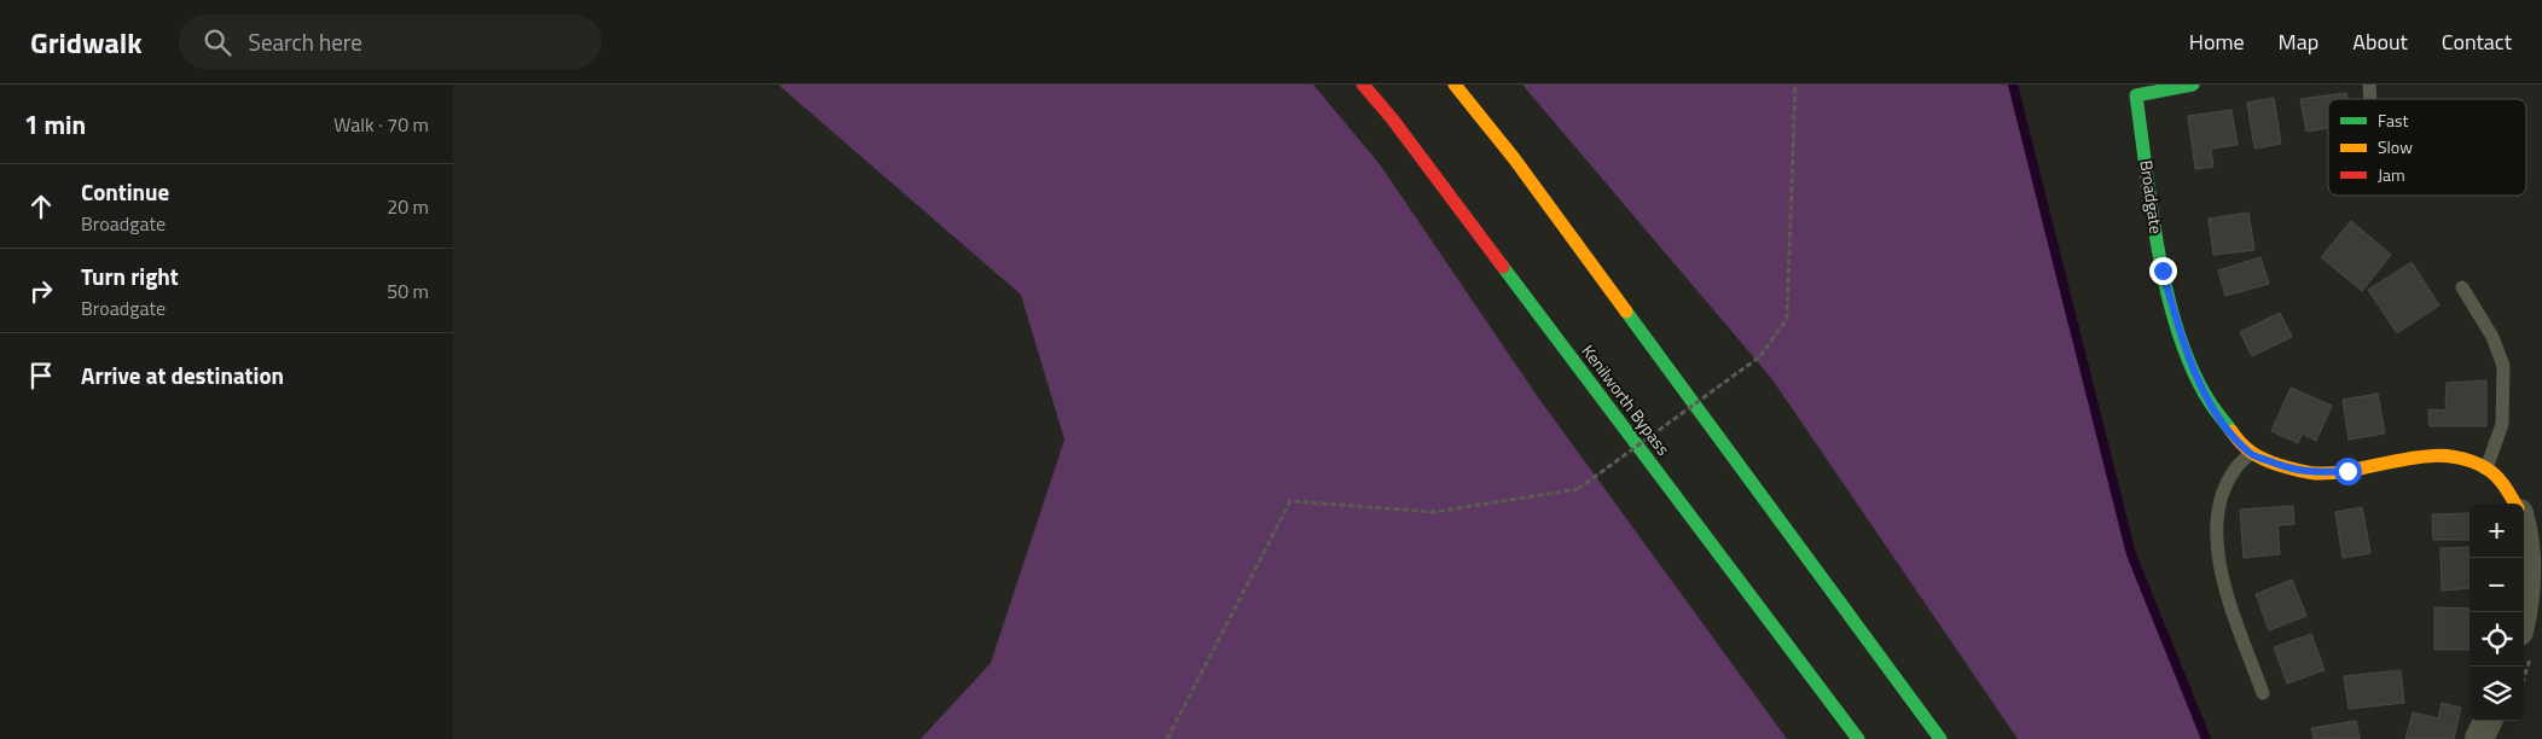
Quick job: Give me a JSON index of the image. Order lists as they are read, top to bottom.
{
  "streets": {
    "main road": ["Broadgate", "Kenilworth Bypass"]
  },
  "legend": ["Fast", "Slow", "Jam"],
  "page": {
    "header": "Gridwalk",
    "search": "Search here",
    "nav": [
      "Home",
      "Map",
      "About",
      "Contact"
    ],
    "heading": ["1 min", "Walk · 70 m"],
    "list": [
      ["Continue", "Broadgate", "20 m"],
      ["Turn right", "Broadgate", "50 m"],
      "Arrive at destination"
    ],
    "map_buttons": ["+", "−"]
  }
}
